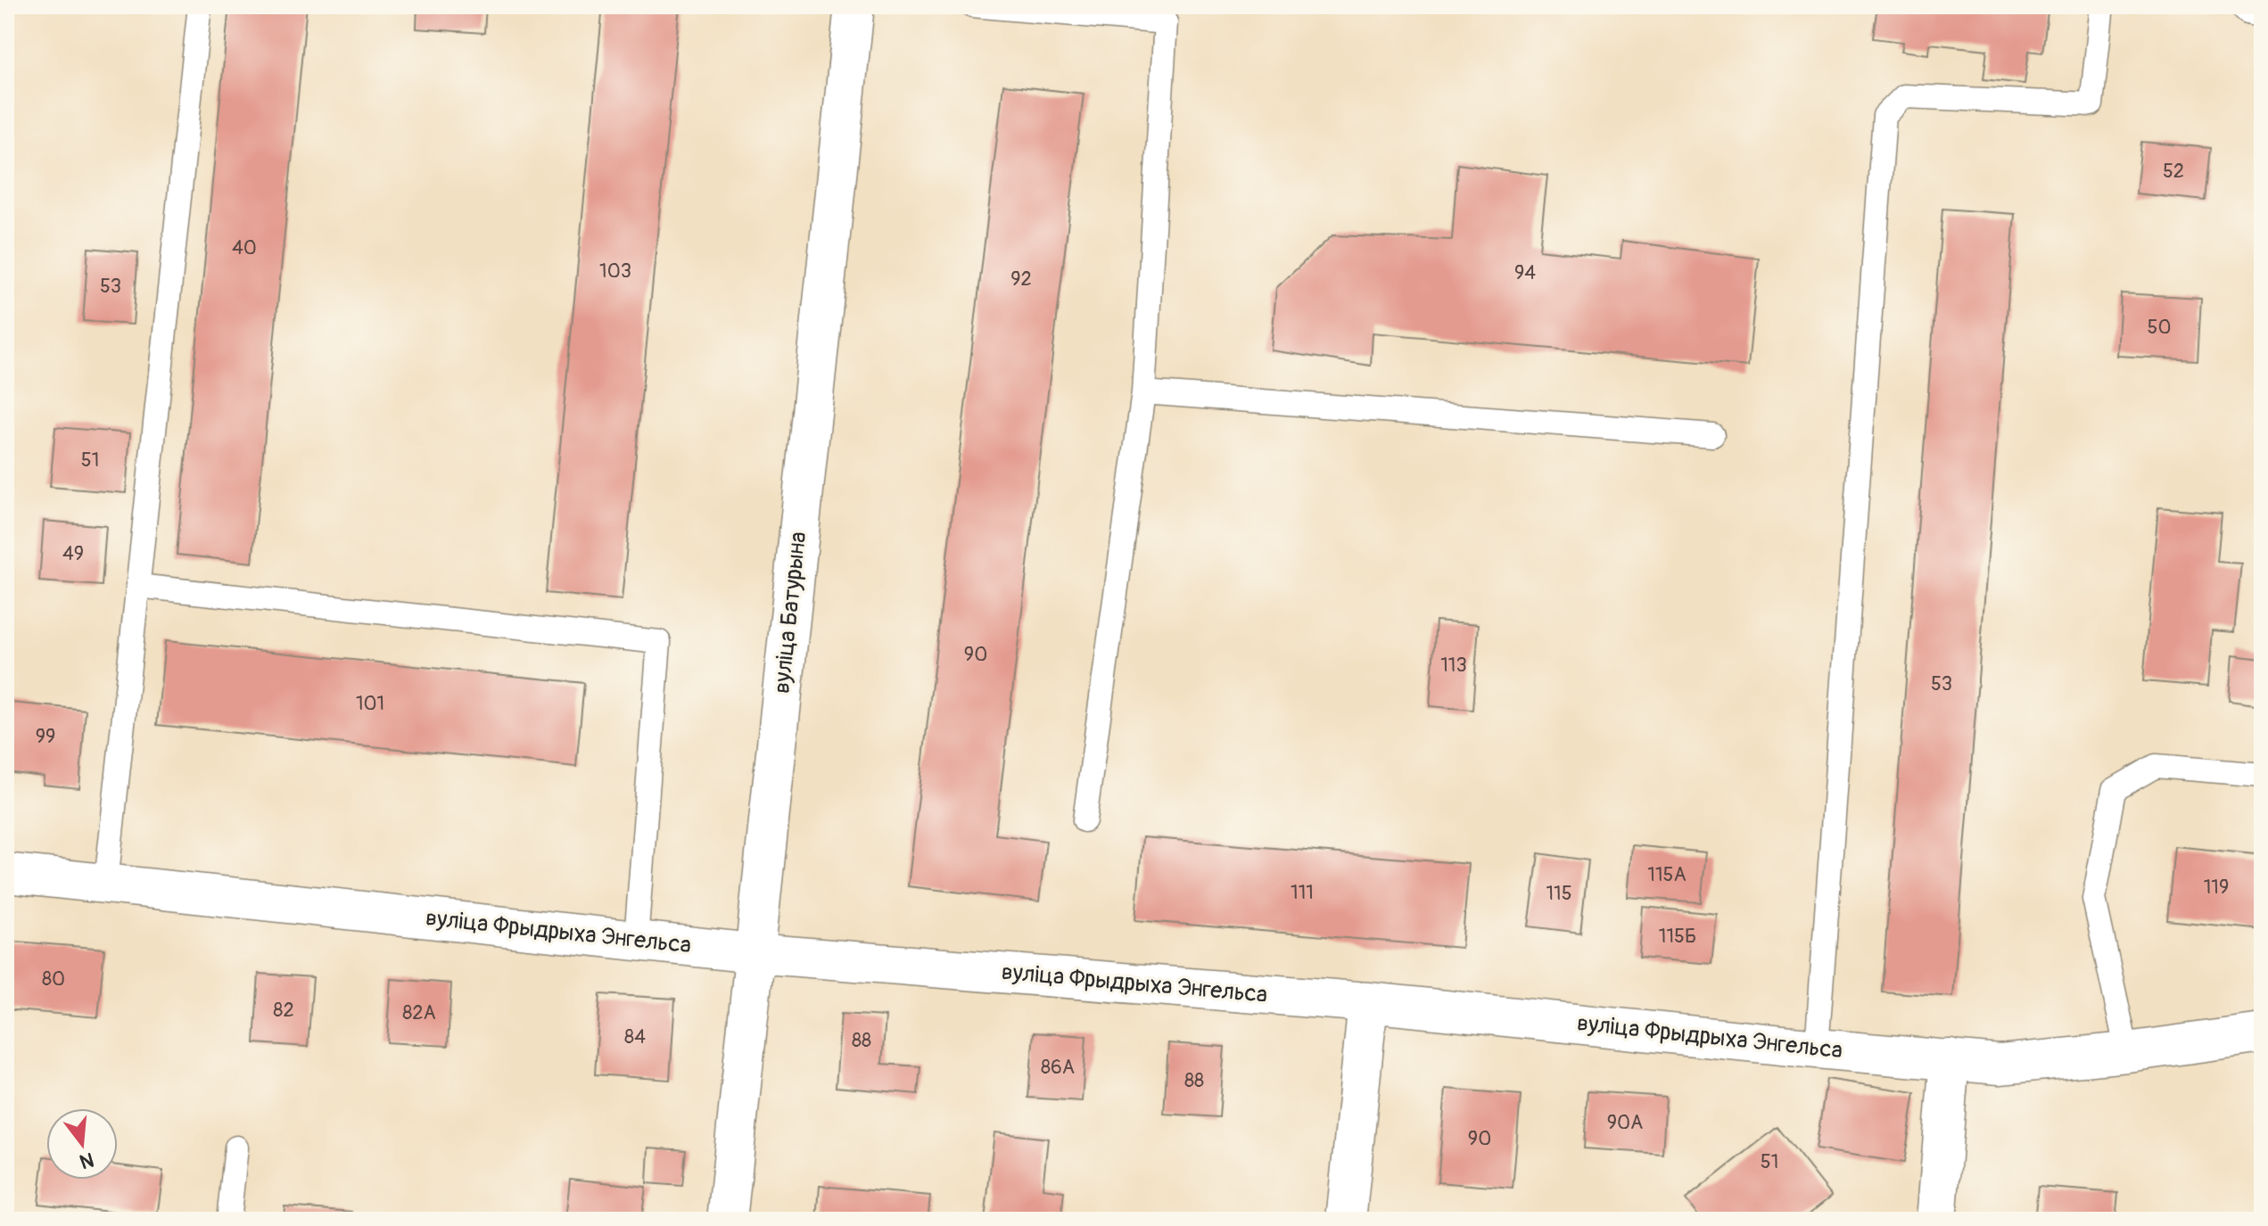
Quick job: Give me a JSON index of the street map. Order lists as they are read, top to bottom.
{
  "streets": {
    "street": ["вуліца Батурына", "вуліца Фрыдрыха Энгельса"]
  },
  "crossings": [
    ["вуліца Батурына", "вуліца Фрыдрыха Энгельса"]
  ],
  "house_numbers": [
    "52",
    "40",
    "103",
    "94",
    "92",
    "53",
    "50",
    "51",
    "49",
    "90",
    "113",
    "53",
    "101",
    "99",
    "115А",
    "119",
    "111",
    "115",
    "115Б",
    "80",
    "82",
    "82А",
    "84",
    "88",
    "86А",
    "88",
    "90А",
    "90",
    "51"
  ],
  "north": "bottom"
}
